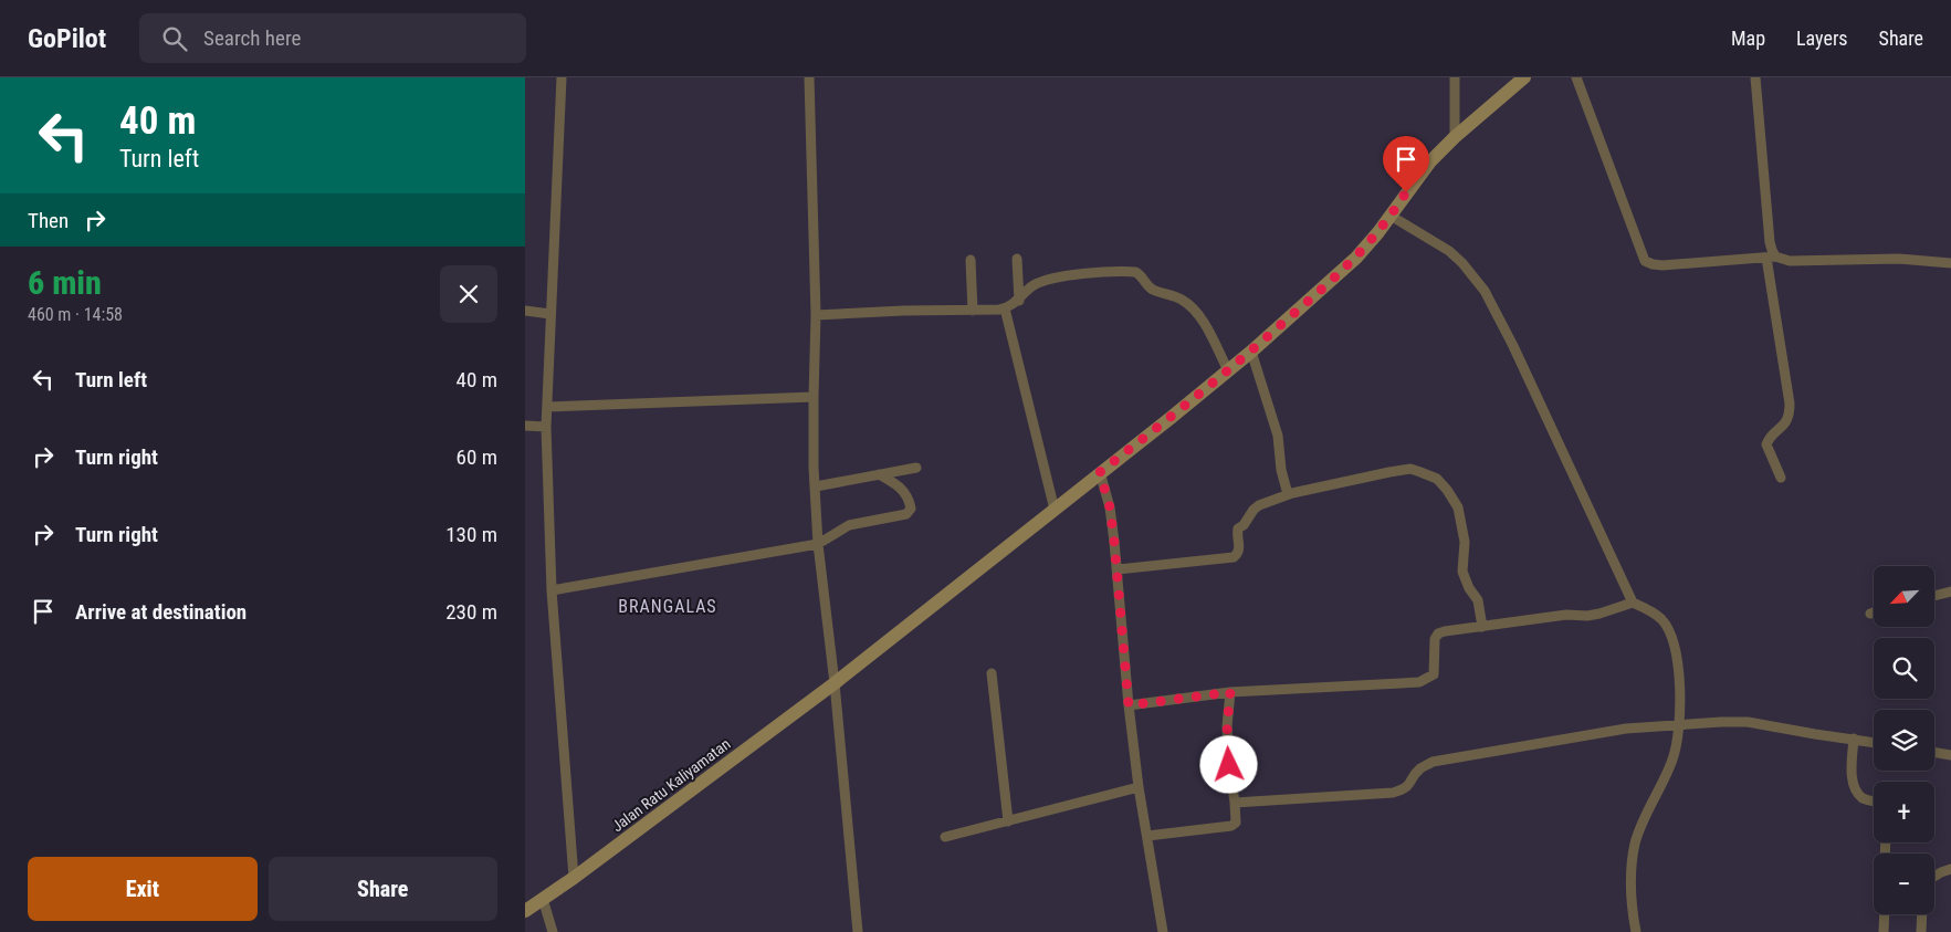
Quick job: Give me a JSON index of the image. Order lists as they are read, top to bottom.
{
  "streets": {
    "main road": ["Jalan Ratu Kaliyamatan"]
  },
  "districts": ["BRANGALAS"],
  "north": "bottom left",
  "page": {
    "header": "GoPilot",
    "search": "Search here",
    "nav": ["Map", "Layers", "Share"],
    "turn": ["40 m", "Turn left"],
    "then": "Then",
    "heading": ["6 min", "460 m · 14:58"],
    "list": [
      {
        "name": "Turn left",
        "value": "40 m"
      },
      {
        "name": "Turn right",
        "value": "60 m"
      },
      {
        "name": "Turn right",
        "value": "130 m"
      },
      {
        "name": "Arrive at destination",
        "value": "230 m"
      }
    ],
    "map_buttons": ["+", "−"],
    "buttons": ["Exit", "Share"]
  }
}
